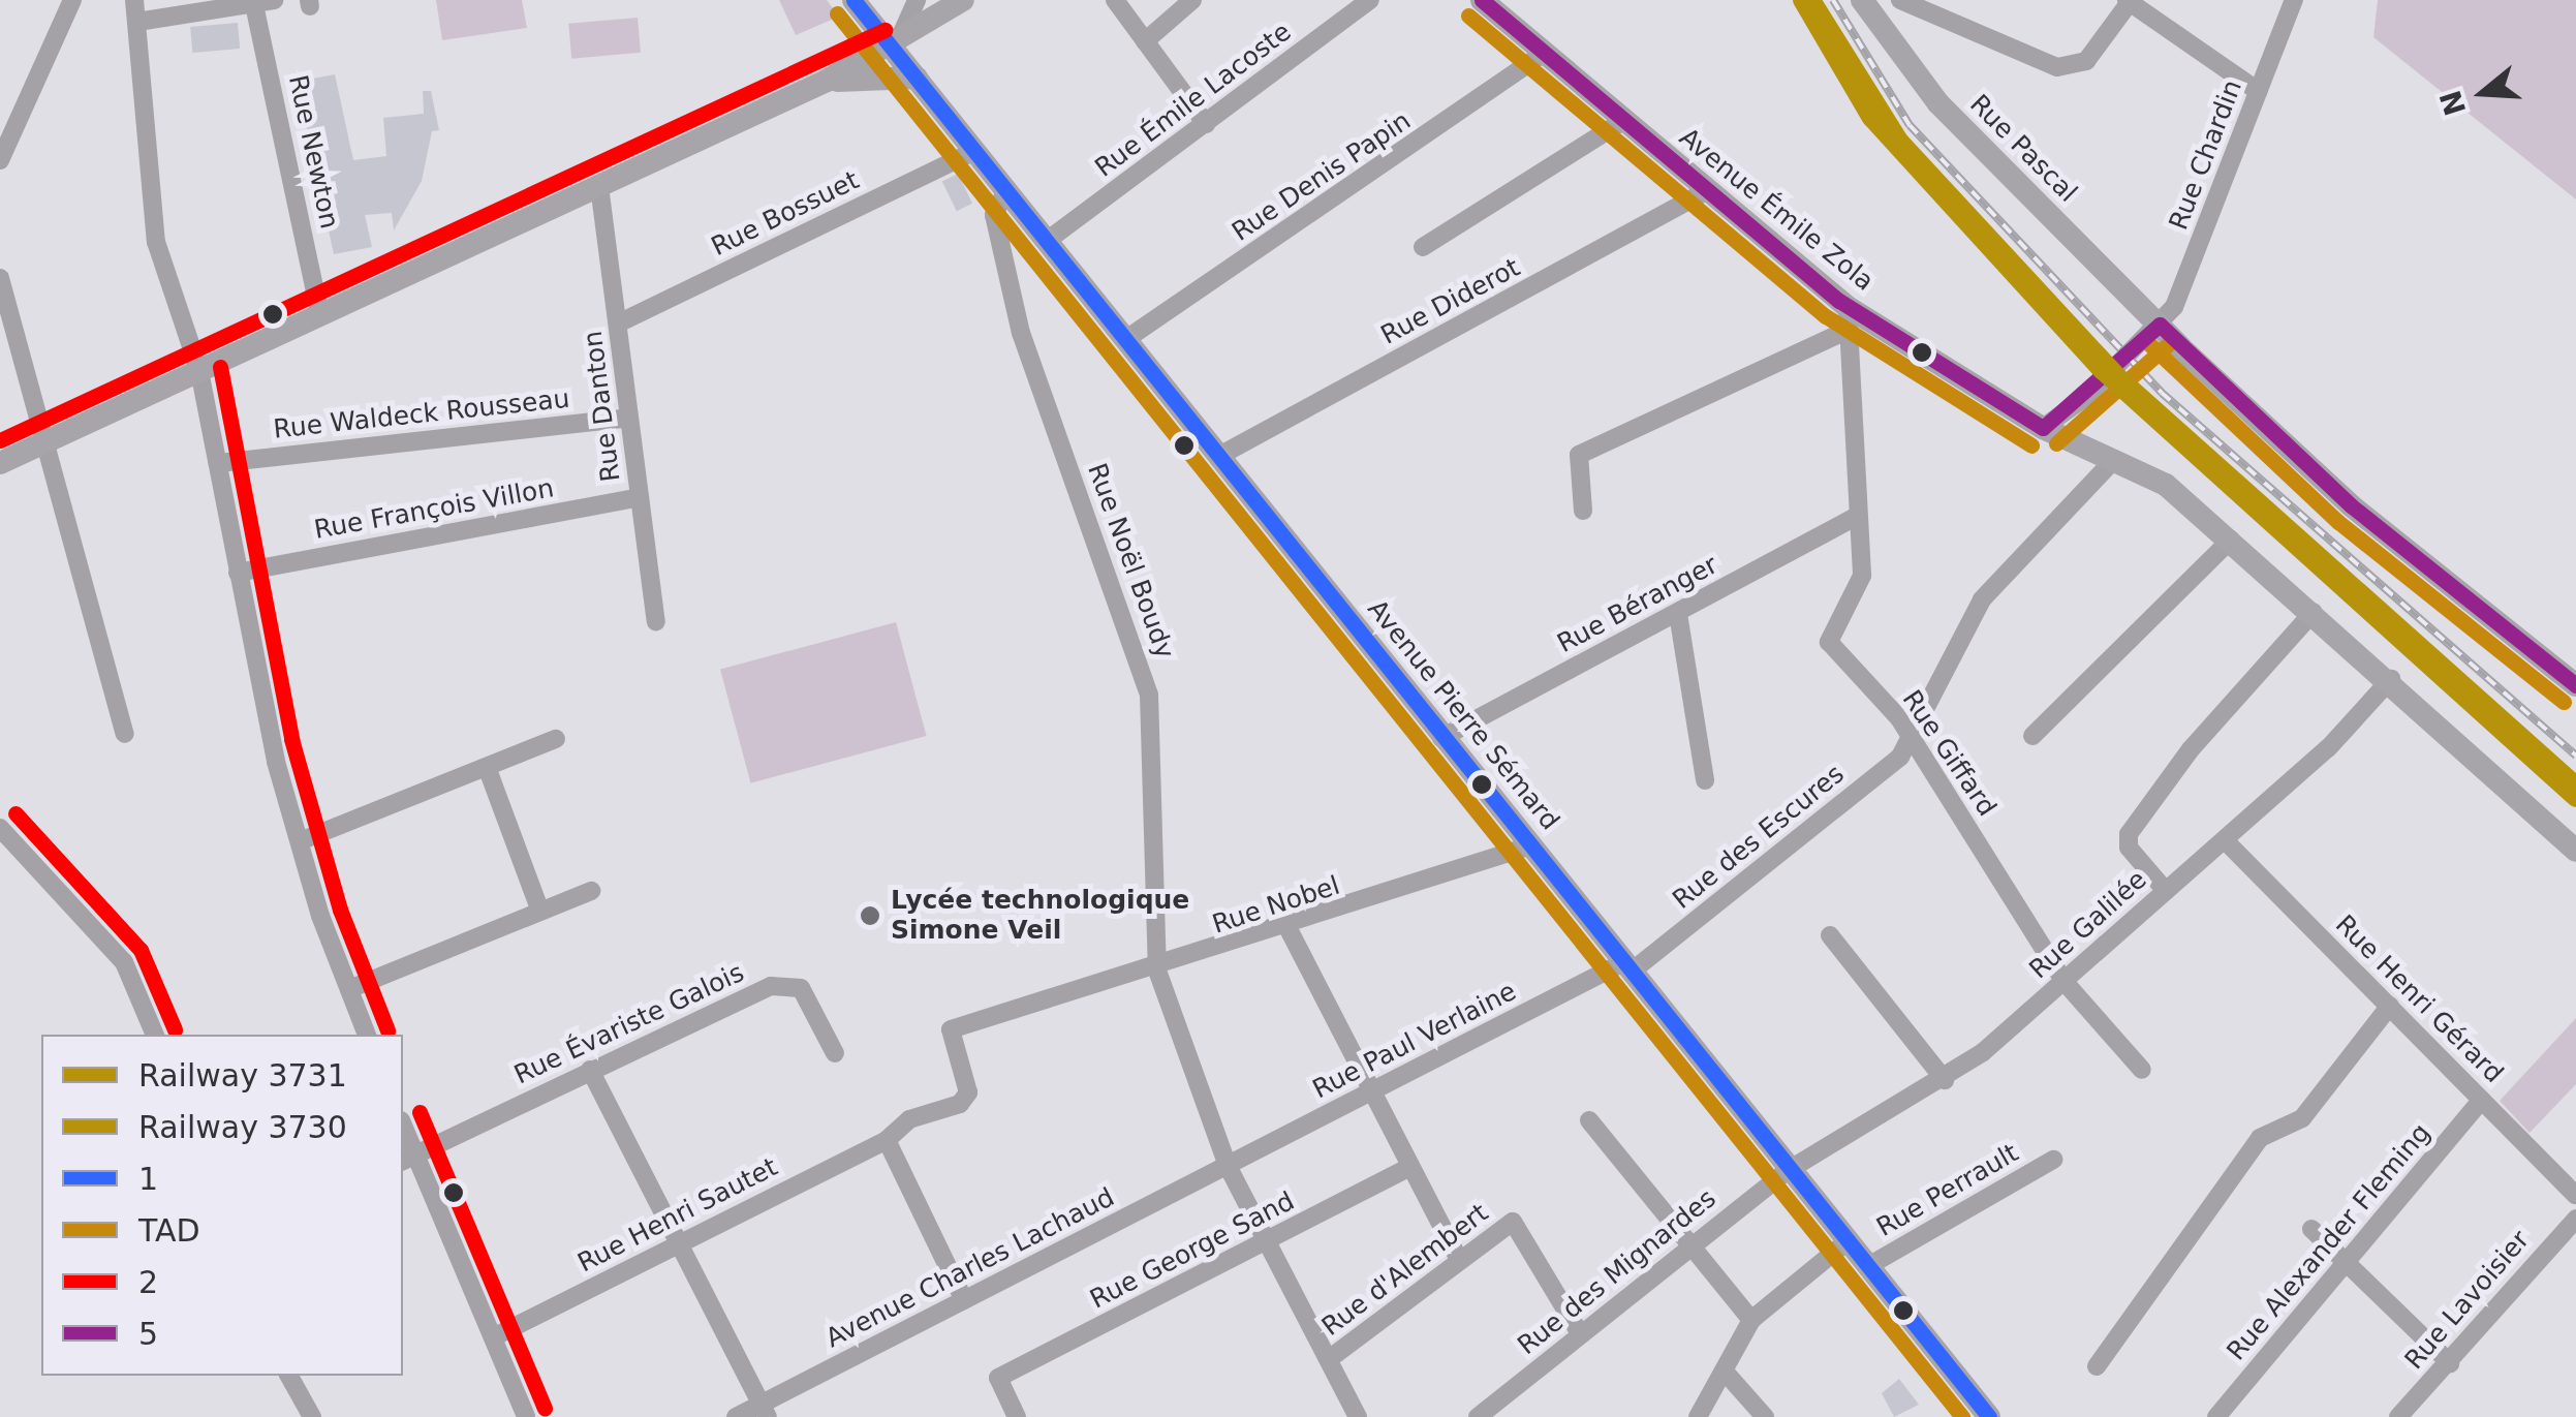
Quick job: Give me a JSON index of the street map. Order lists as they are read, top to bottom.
{
  "streets": {
    "main road": ["Rue Pascal", "Avenue Émile Zola", "Avenue Pierre Sémard"],
    "street": [
      "Rue Émile Lacoste",
      "Rue Newton",
      "Rue Chardin",
      "Rue Denis Papin",
      "Rue Bossuet",
      "Rue Diderot",
      "Rue Danton",
      "Rue Waldeck Rousseau",
      "Rue François Villon",
      "Rue Noël Boudy",
      "Rue Béranger",
      "Rue Giffard",
      "Rue des Escures",
      "Rue Nobel",
      "Rue Galilée",
      "Rue Henri Gérard",
      "Rue Évariste Galois",
      "Rue Paul Verlaine",
      "Rue Perrault",
      "Rue Henri Sautet",
      "Rue Alexander Fleming",
      "Rue George Sand",
      "Avenue Charles Lachaud",
      "Rue d'Alembert",
      "Rue des Mignardes",
      "Rue Lavoisier"
    ]
  },
  "crossings": [
    ["Rue Émile Lacoste", "Avenue Pierre Sémard"],
    ["Rue Pascal", "Rue Chardin"],
    ["Rue Denis Papin", "Avenue Émile Zola"],
    ["Rue Denis Papin", "Avenue Pierre Sémard"],
    ["Avenue Émile Zola", "Rue Diderot"],
    ["Avenue Émile Zola", "Rue Giffard"],
    ["Avenue Émile Zola", "Rue Galilée"],
    ["Rue Bossuet", "Rue Danton"],
    ["Rue Bossuet", "Avenue Pierre Sémard"],
    ["Rue Diderot", "Avenue Pierre Sémard"],
    ["Rue Danton", "Rue Waldeck Rousseau"],
    ["Rue Danton", "Rue François Villon"],
    ["Rue Noël Boudy", "Avenue Pierre Sémard"],
    ["Rue Noël Boudy", "Rue Nobel"],
    ["Rue Noël Boudy", "Rue Paul Verlaine"],
    ["Rue Noël Boudy", "Rue George Sand"],
    ["Rue Noël Boudy", "Avenue Charles Lachaud"],
    ["Rue Noël Boudy", "Rue d'Alembert"],
    ["Rue Béranger", "Avenue Pierre Sémard"],
    ["Rue Béranger", "Rue Giffard"],
    ["Avenue Pierre Sémard", "Rue des Escures"],
    ["Avenue Pierre Sémard", "Rue Nobel"],
    ["Avenue Pierre Sémard", "Rue Galilée"],
    ["Avenue Pierre Sémard", "Rue Paul Verlaine"],
    ["Avenue Pierre Sémard", "Rue Perrault"],
    ["Avenue Pierre Sémard", "Rue des Mignardes"],
    ["Rue Giffard", "Rue des Escures"],
    ["Rue Giffard", "Rue Galilée"],
    ["Rue des Escures", "Rue Paul Verlaine"],
    ["Rue Nobel", "Rue Henri Sautet"],
    ["Rue Galilée", "Rue Henri Gérard"],
    ["Rue Galilée", "Rue des Mignardes"],
    ["Rue Henri Gérard", "Rue Alexander Fleming"],
    ["Rue Paul Verlaine", "Avenue Charles Lachaud"],
    ["Rue d'Alembert", "Rue des Mignardes"]
  ],
  "places": ["Lycée technologique Simone Veil"],
  "lines": [
    "rail line 3731",
    "rail line 3730",
    "transit line 1",
    "transit line 5",
    "transit line TAD",
    "transit line 2"
  ],
  "legend": [
    "Railway 3731",
    "Railway 3730",
    "1",
    "TAD",
    "2",
    "5"
  ],
  "north": "left"
}
